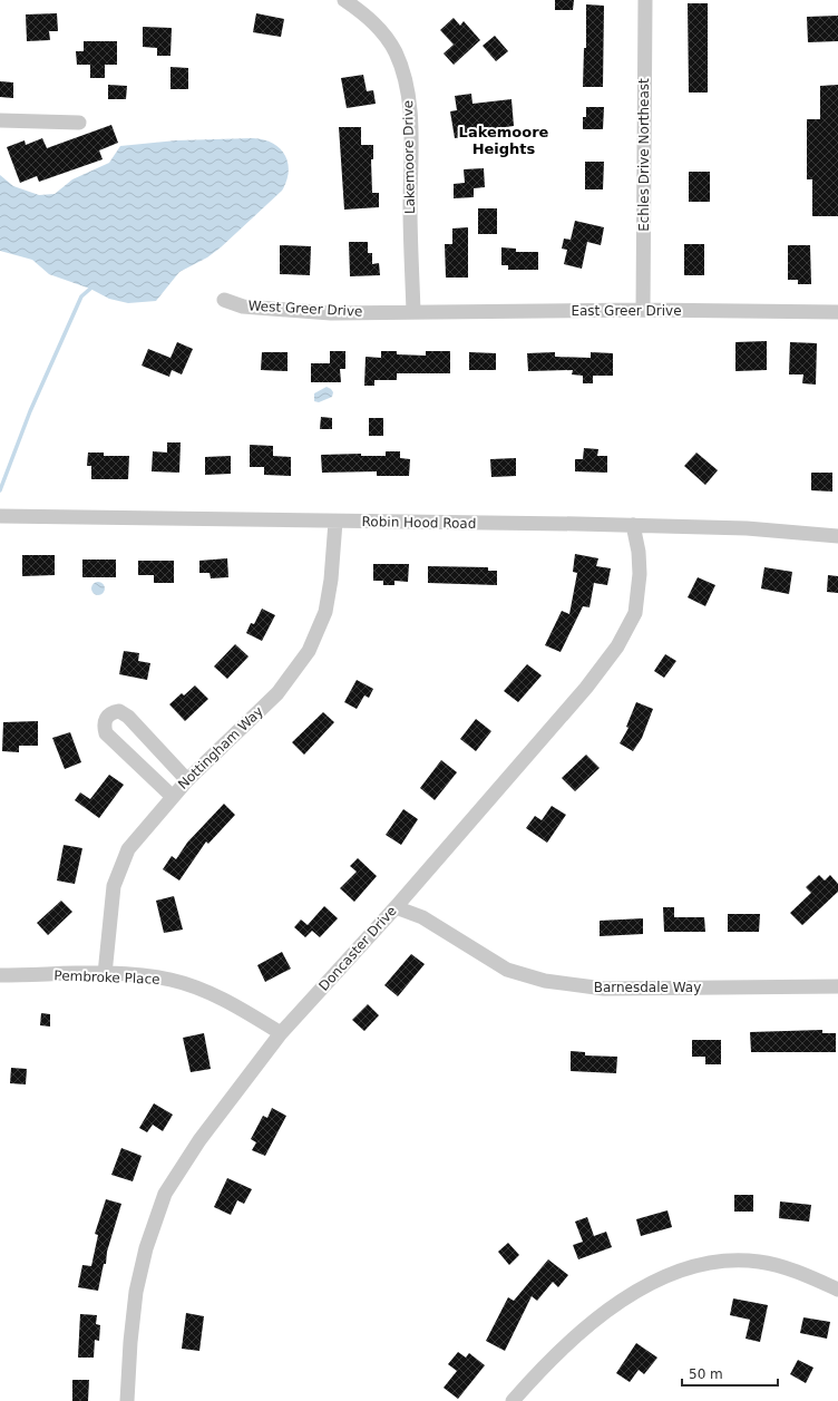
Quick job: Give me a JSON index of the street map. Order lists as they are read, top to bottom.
{
  "streets": {
    "street": [
      "Echles Drive Northeast",
      "Lakemoore Drive",
      "West Greer Drive",
      "East Greer Drive",
      "Robin Hood Road",
      "Nottingham Way",
      "Doncaster Drive",
      "Pembroke Place",
      "Barnesdale Way"
    ]
  },
  "crossings": [
    ["Echles Drive Northeast", "East Greer Drive"],
    ["Lakemoore Drive", "West Greer Drive"],
    ["Lakemoore Drive", "East Greer Drive"],
    ["West Greer Drive", "East Greer Drive"],
    ["Robin Hood Road", "Nottingham Way"],
    ["Robin Hood Road", "Doncaster Drive"],
    ["Nottingham Way", "Pembroke Place"],
    ["Doncaster Drive", "Pembroke Place"],
    ["Doncaster Drive", "Barnesdale Way"]
  ],
  "districts": ["Lakemoore Heights"],
  "scale_bar": "50 m"
}
